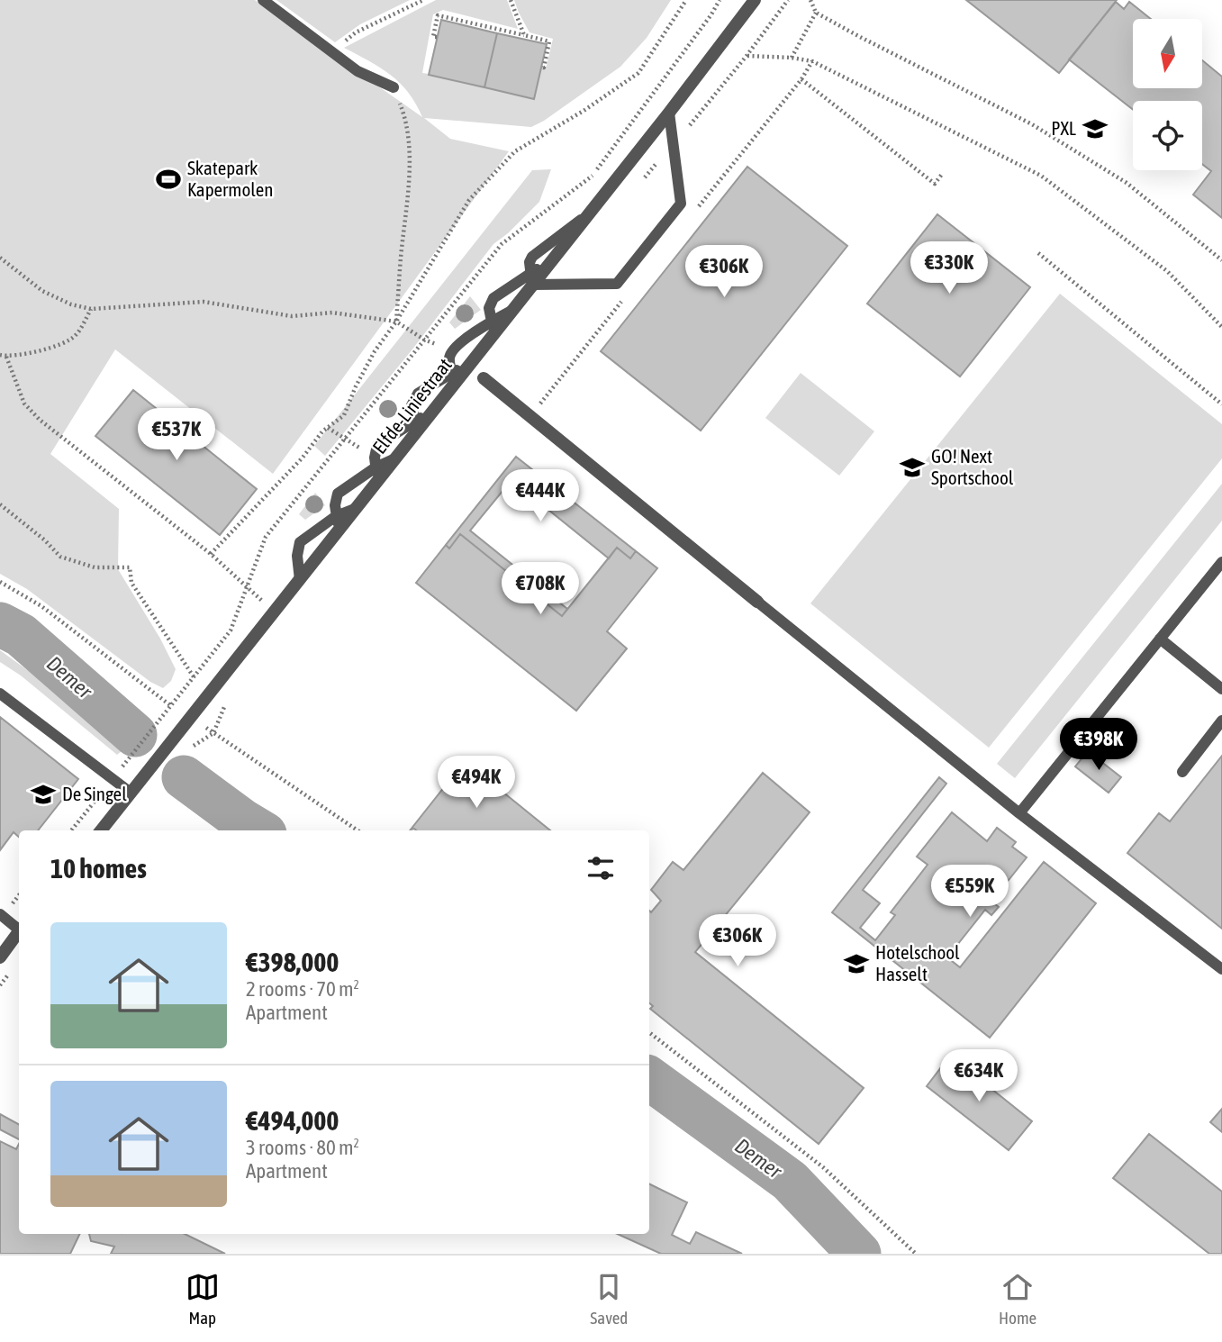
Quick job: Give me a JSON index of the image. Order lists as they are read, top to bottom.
{
  "streets": {
    "street": ["Elfde-Liniestraat"]
  },
  "water": ["Demer"],
  "places": {
    "school or university": [
      "PXL",
      "GO! Next Sportschool",
      "De Singel",
      "Hotelschool Hasselt"
    ],
    "sports": ["Skatepark Kapermolen"]
  },
  "north": "bottom",
  "page": {
    "price": [
      "€330K",
      "€306K",
      "€537K",
      "€444K",
      "€708K",
      "€398K",
      "€494K",
      "€559K",
      "€306K",
      "€634K"
    ],
    "heading": "10 homes",
    "list": [
      {
        "name": "€398,000",
        "note": "2 rooms · 70 m² · Apartment"
      },
      {
        "name": "€494,000",
        "note": "3 rooms · 80 m² · Apartment"
      }
    ],
    "tabs": ["Map", "Saved", "Home"]
  }
}
